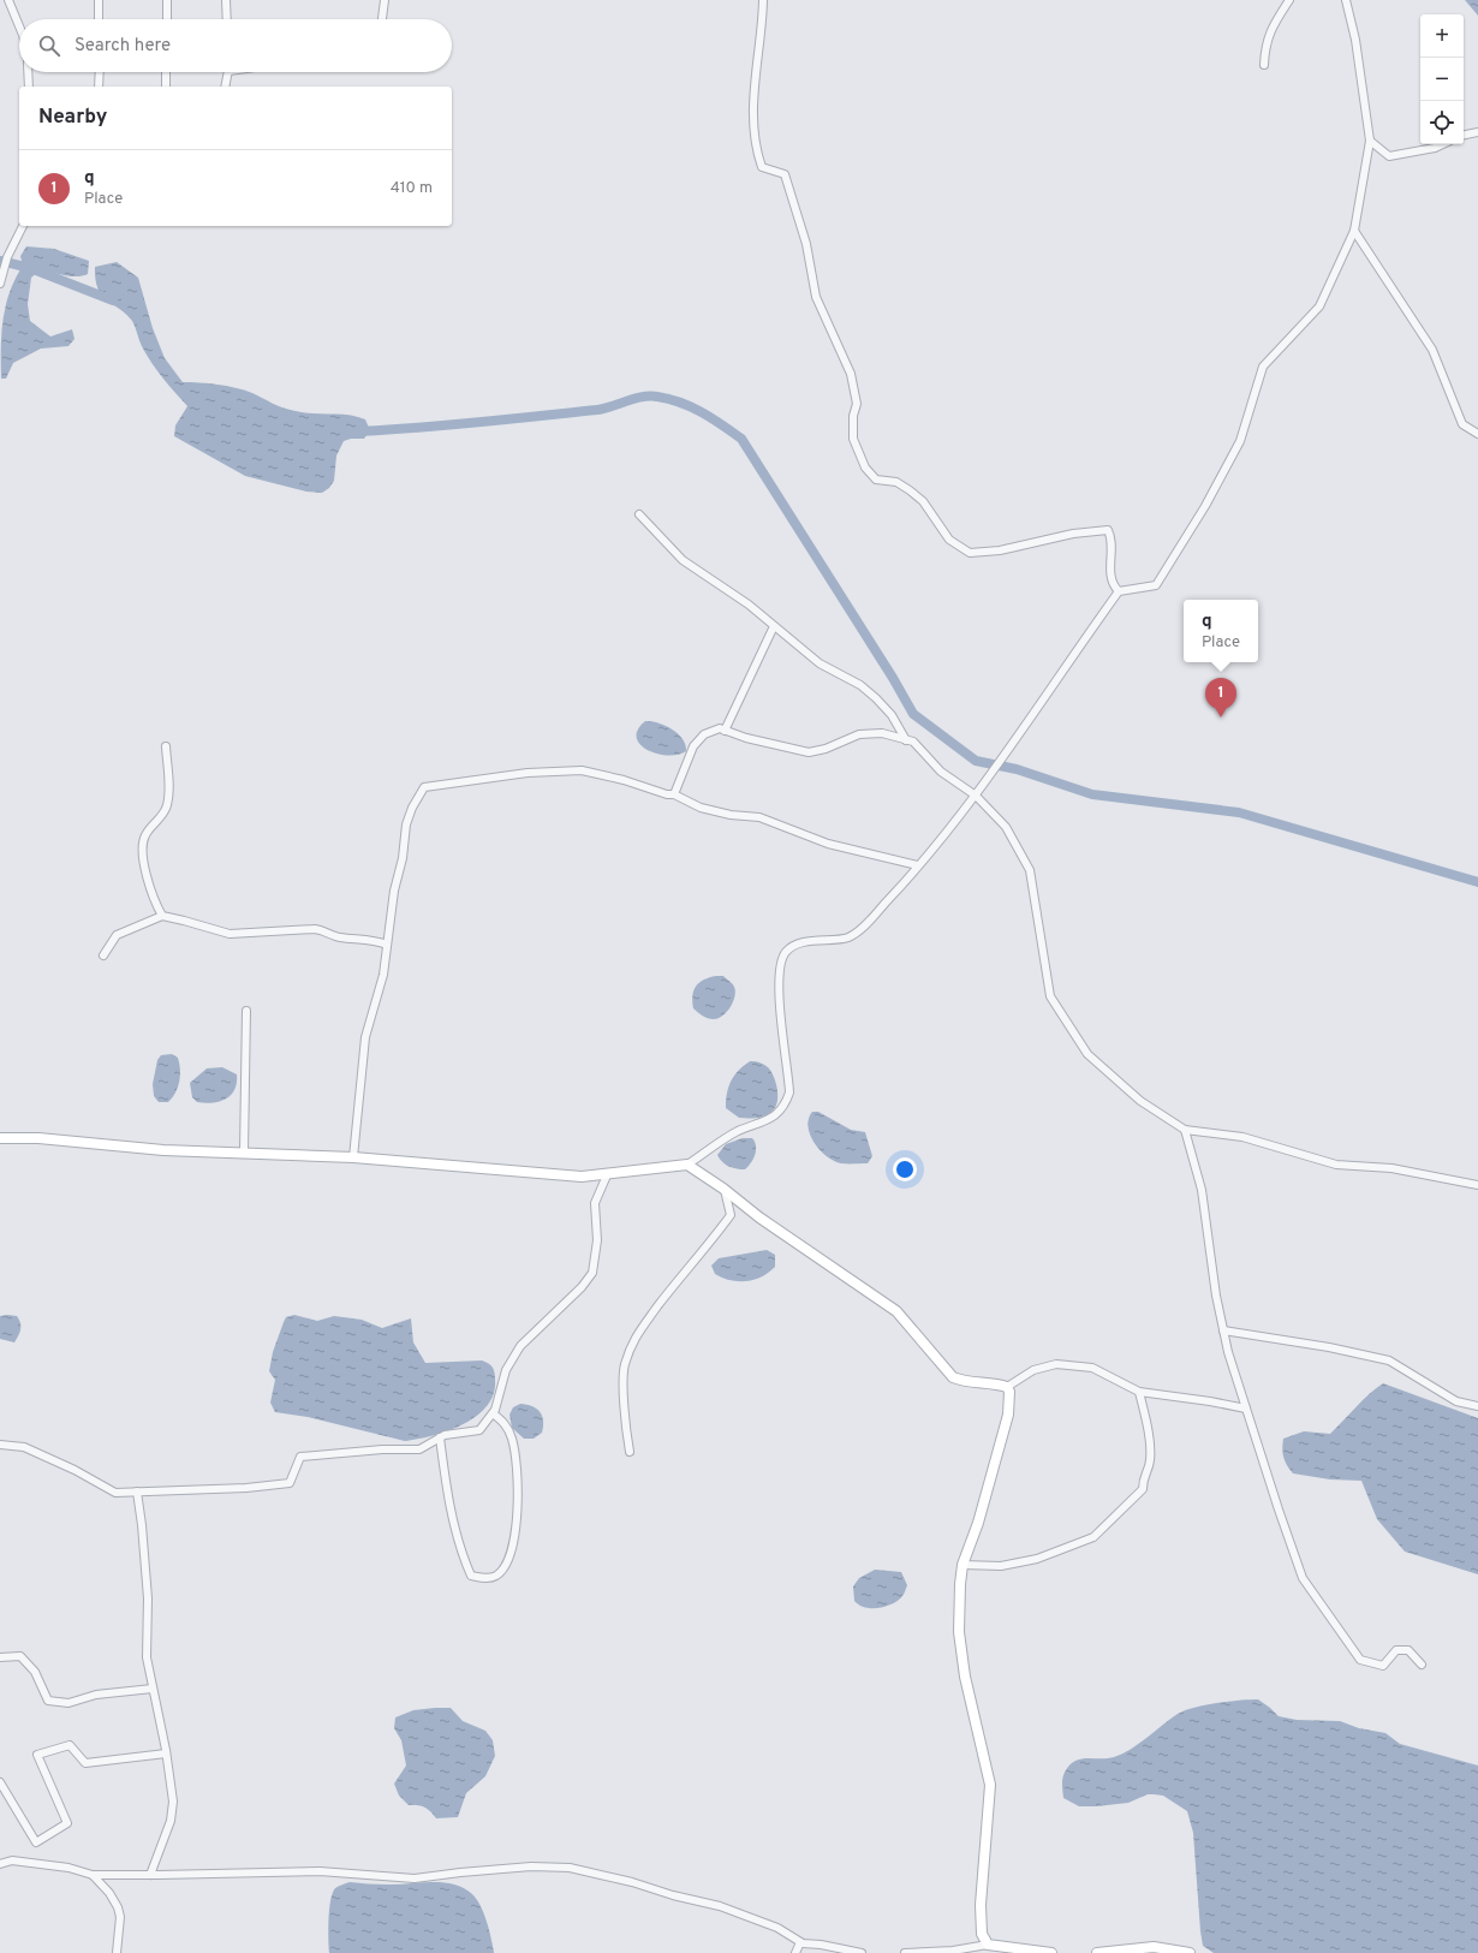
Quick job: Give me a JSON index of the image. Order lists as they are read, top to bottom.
{
  "page": {
    "map_buttons": ["+", "−"],
    "search": "Search here",
    "heading": "Nearby",
    "list": [
      {
        "mark": "1",
        "name": "q",
        "note": "Place",
        "value": "410 m"
      }
    ],
    "popup": ["q", "Place"],
    "pins": "1"
  }
}
